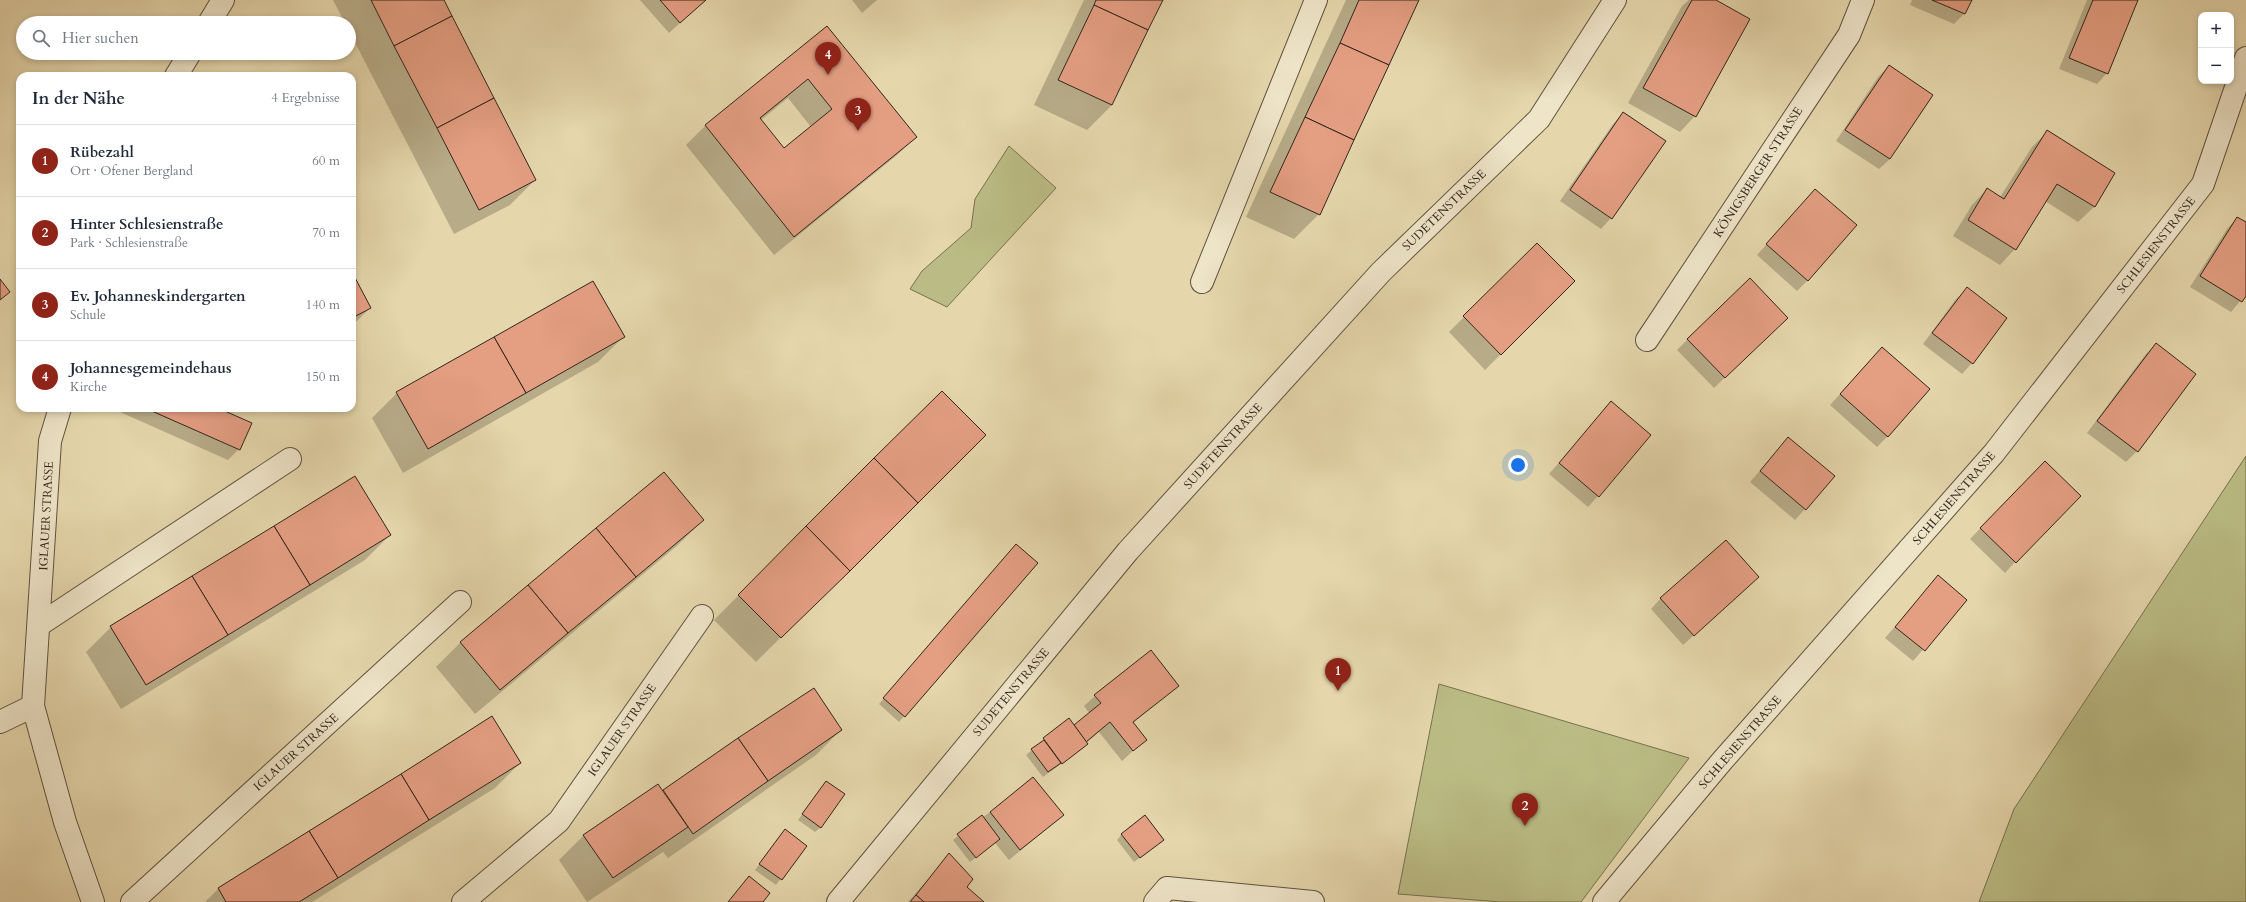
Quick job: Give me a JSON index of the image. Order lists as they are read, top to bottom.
{
  "streets": {
    "street": [
      "KÖNIGSBERGER STRASSE",
      "SUDETENSTRASSE",
      "SCHLESIENSTRASSE",
      "IGLAUER STRASSE"
    ]
  },
  "page": {
    "map_buttons": ["+", "−"],
    "search": "Hier suchen",
    "pins": [
      "4",
      "3",
      "1",
      "2"
    ],
    "heading": ["In der Nähe", "4 Ergebnisse"],
    "list": [
      {
        "mark": "1",
        "name": "Rübezahl",
        "note": "Ort · Ofener Bergland",
        "value": "60 m"
      },
      {
        "mark": "2",
        "name": "Hinter Schlesienstraße",
        "note": "Park · Schlesienstraße",
        "value": "70 m"
      },
      {
        "mark": "3",
        "name": "Ev. Johanneskindergarten",
        "note": "Schule",
        "value": "140 m"
      },
      {
        "mark": "4",
        "name": "Johannesgemeindehaus",
        "note": "Kirche",
        "value": "150 m"
      }
    ]
  }
}
